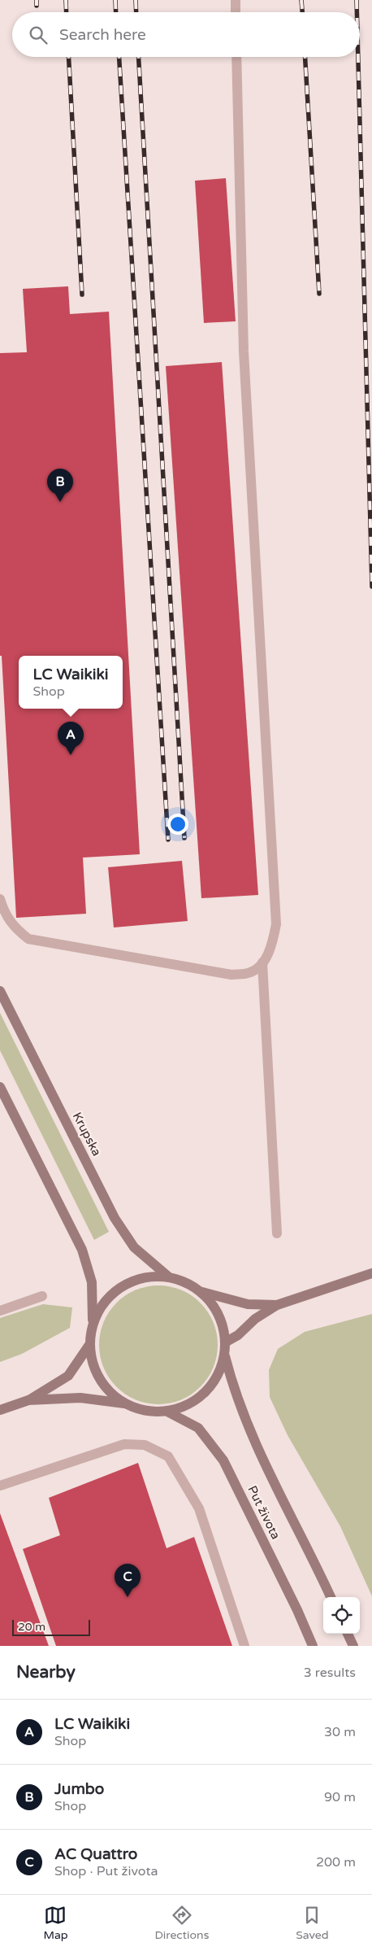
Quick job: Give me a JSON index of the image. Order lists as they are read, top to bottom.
{
  "streets": {
    "street": ["Krupska", "Put života"]
  },
  "crossings": [
    ["Krupska", "Put života"]
  ],
  "scale_bar": "20 m",
  "page": {
    "search": "Search here",
    "pins": ["B", "A", "C"],
    "popup": ["LC Waikiki", "Shop"],
    "scale": "20 m",
    "heading": ["Nearby", "3 results"],
    "list": [
      {
        "mark": "A",
        "name": "LC Waikiki",
        "note": "Shop",
        "value": "30 m"
      },
      {
        "mark": "B",
        "name": "Jumbo",
        "note": "Shop",
        "value": "90 m"
      },
      {
        "mark": "C",
        "name": "AC Quattro",
        "note": "Shop · Put života",
        "value": "200 m"
      }
    ],
    "nav": ["Map", "Directions", "Saved"]
  }
}
